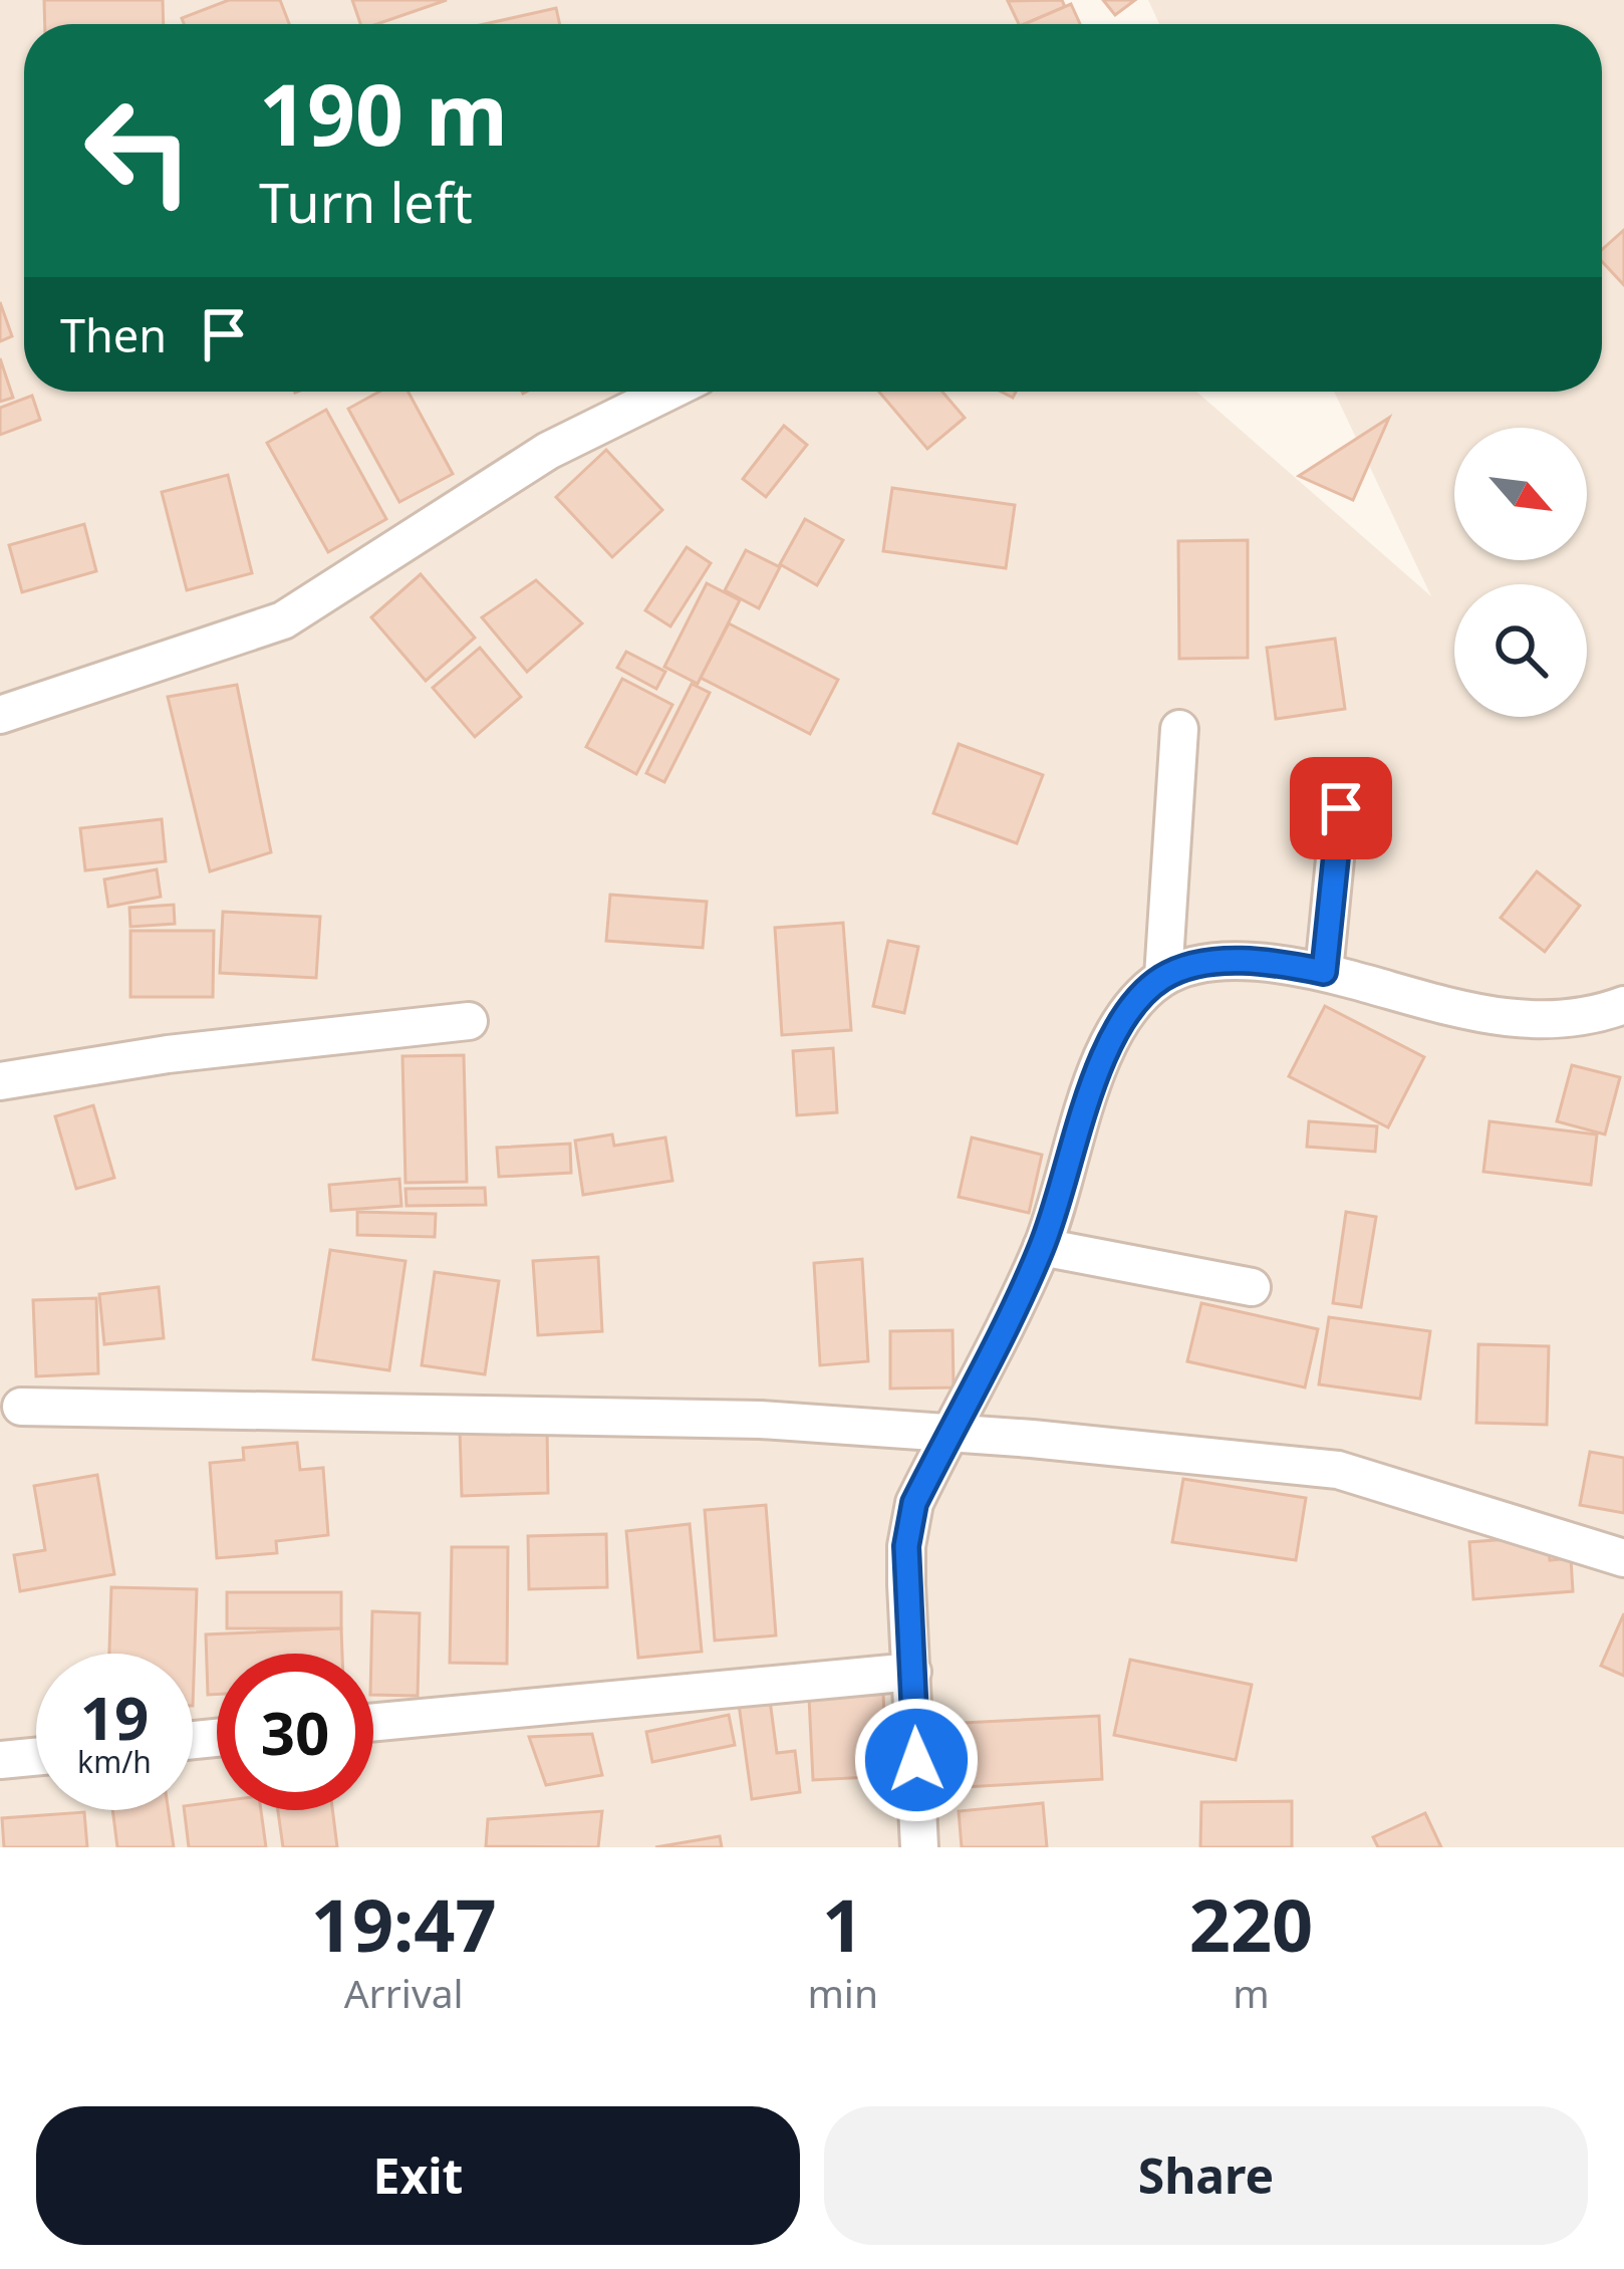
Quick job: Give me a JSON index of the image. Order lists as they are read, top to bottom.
{
  "north": "bottom right",
  "page": {
    "turn": ["190 m", "Turn left"],
    "then": "Then",
    "speed": "19 km/h",
    "limit": "30",
    "eta": [
      "19:47",
      "Arrival",
      "1",
      "min",
      "220",
      "m"
    ],
    "buttons": ["Exit", "Share"]
  }
}
